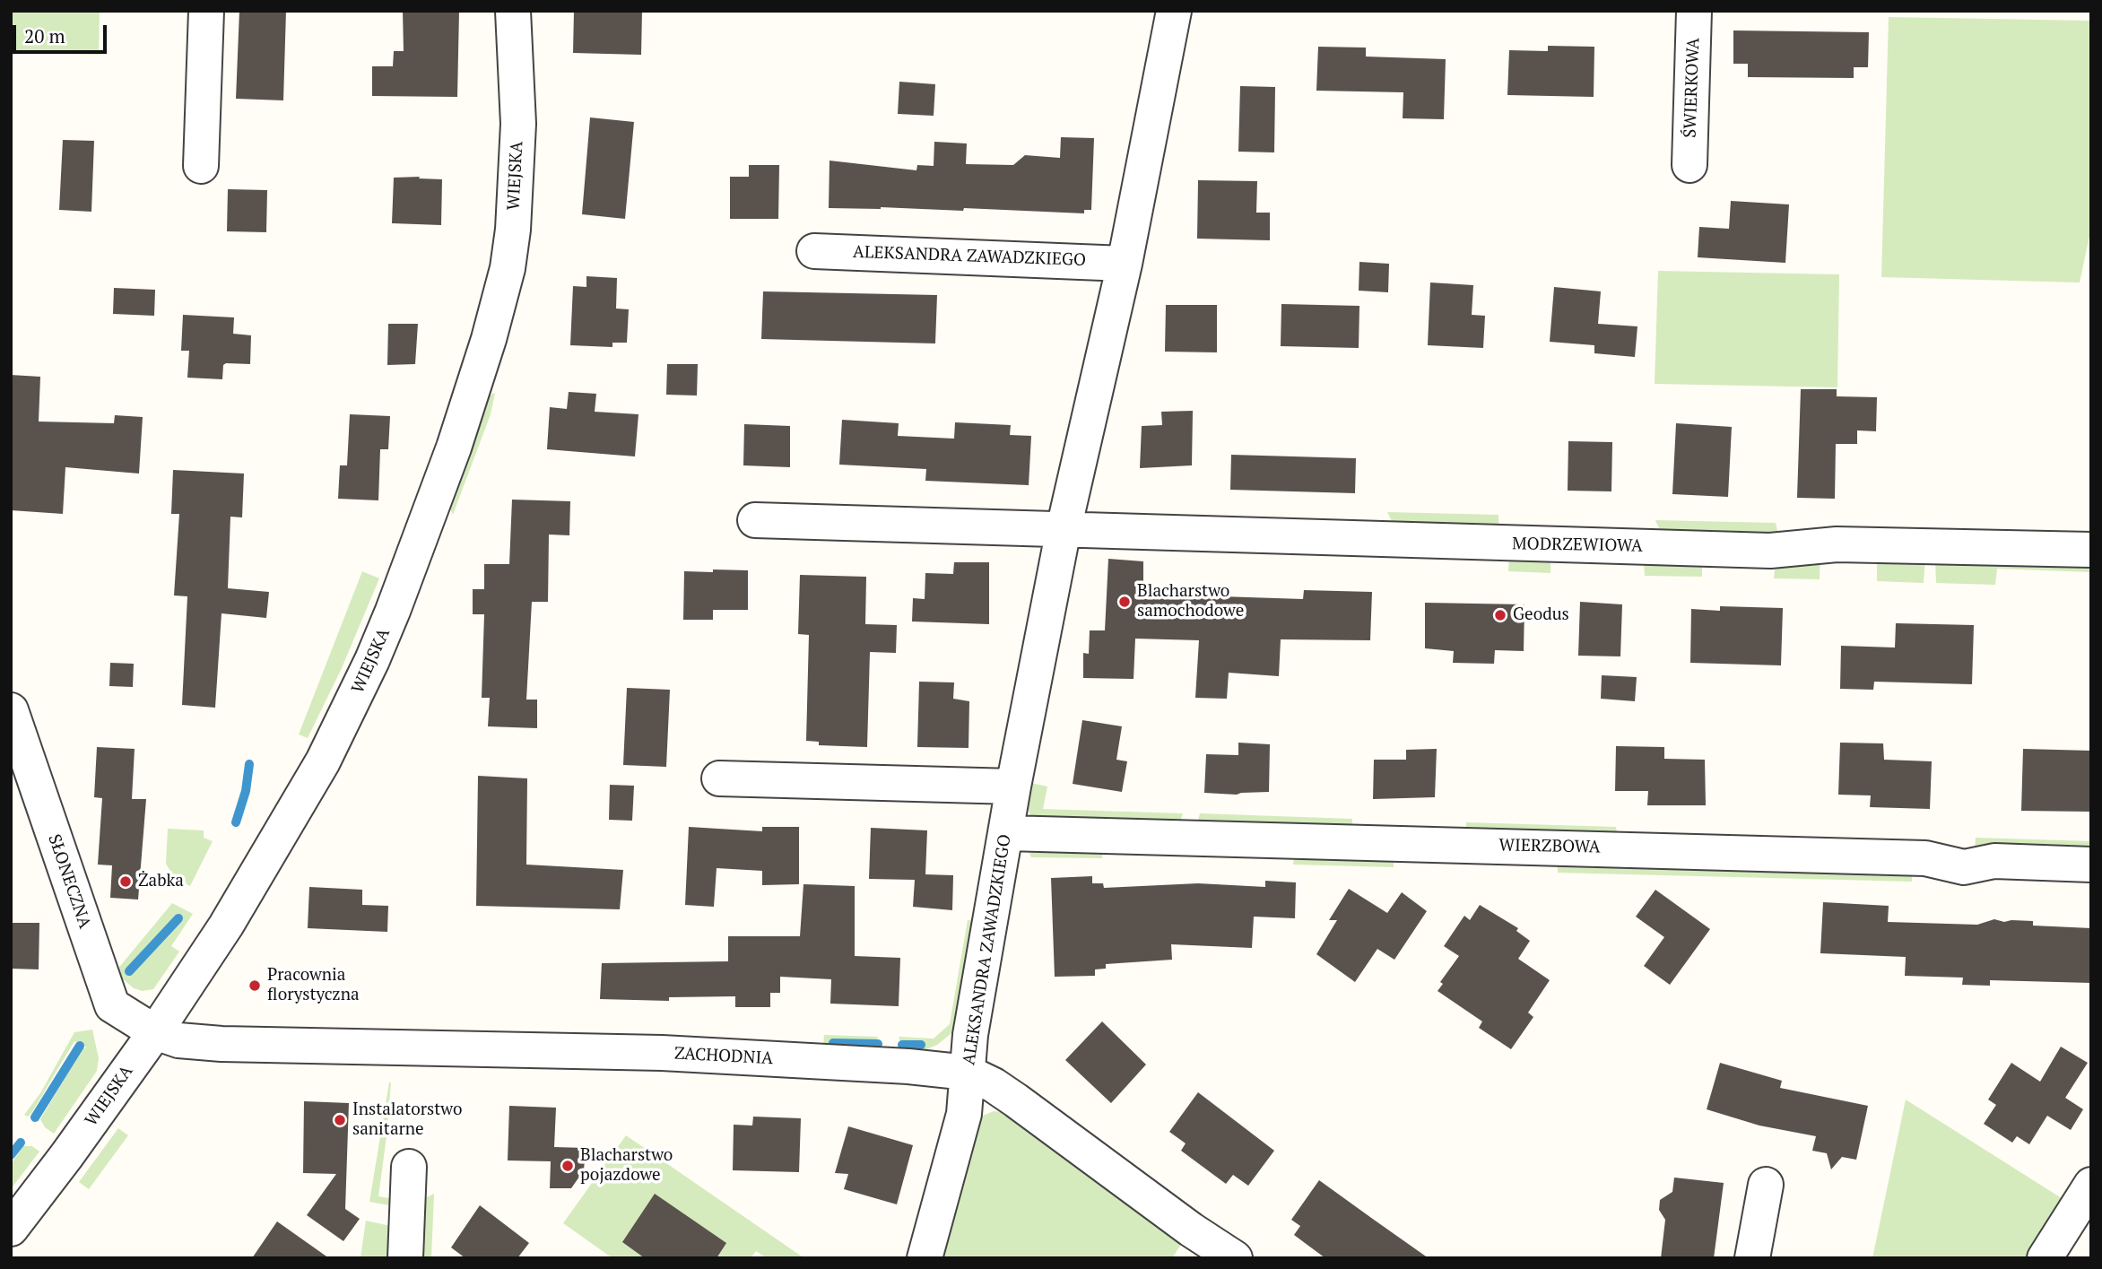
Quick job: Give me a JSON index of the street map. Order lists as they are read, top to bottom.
{
  "streets": {
    "street": [
      "ŚWIERKOWA",
      "WIEJSKA",
      "ALEKSANDRA ZAWADZKIEGO",
      "MODRZEWIOWA",
      "WIERZBOWA",
      "SŁONECZNA",
      "ZACHODNIA"
    ]
  },
  "crossings": [
    ["WIEJSKA", "SŁONECZNA"],
    ["WIEJSKA", "ZACHODNIA"],
    ["ALEKSANDRA ZAWADZKIEGO", "MODRZEWIOWA"],
    ["ALEKSANDRA ZAWADZKIEGO", "WIERZBOWA"],
    ["ALEKSANDRA ZAWADZKIEGO", "ZACHODNIA"],
    ["SŁONECZNA", "ZACHODNIA"]
  ],
  "places": [
    "Blacharstwo samochodowe",
    "Geodus",
    "Żabka",
    "Pracownia florystyczna",
    "Instalatorstwo sanitarne",
    "Blacharstwo pojazdowe"
  ],
  "scale_bar": "20 m"
}
